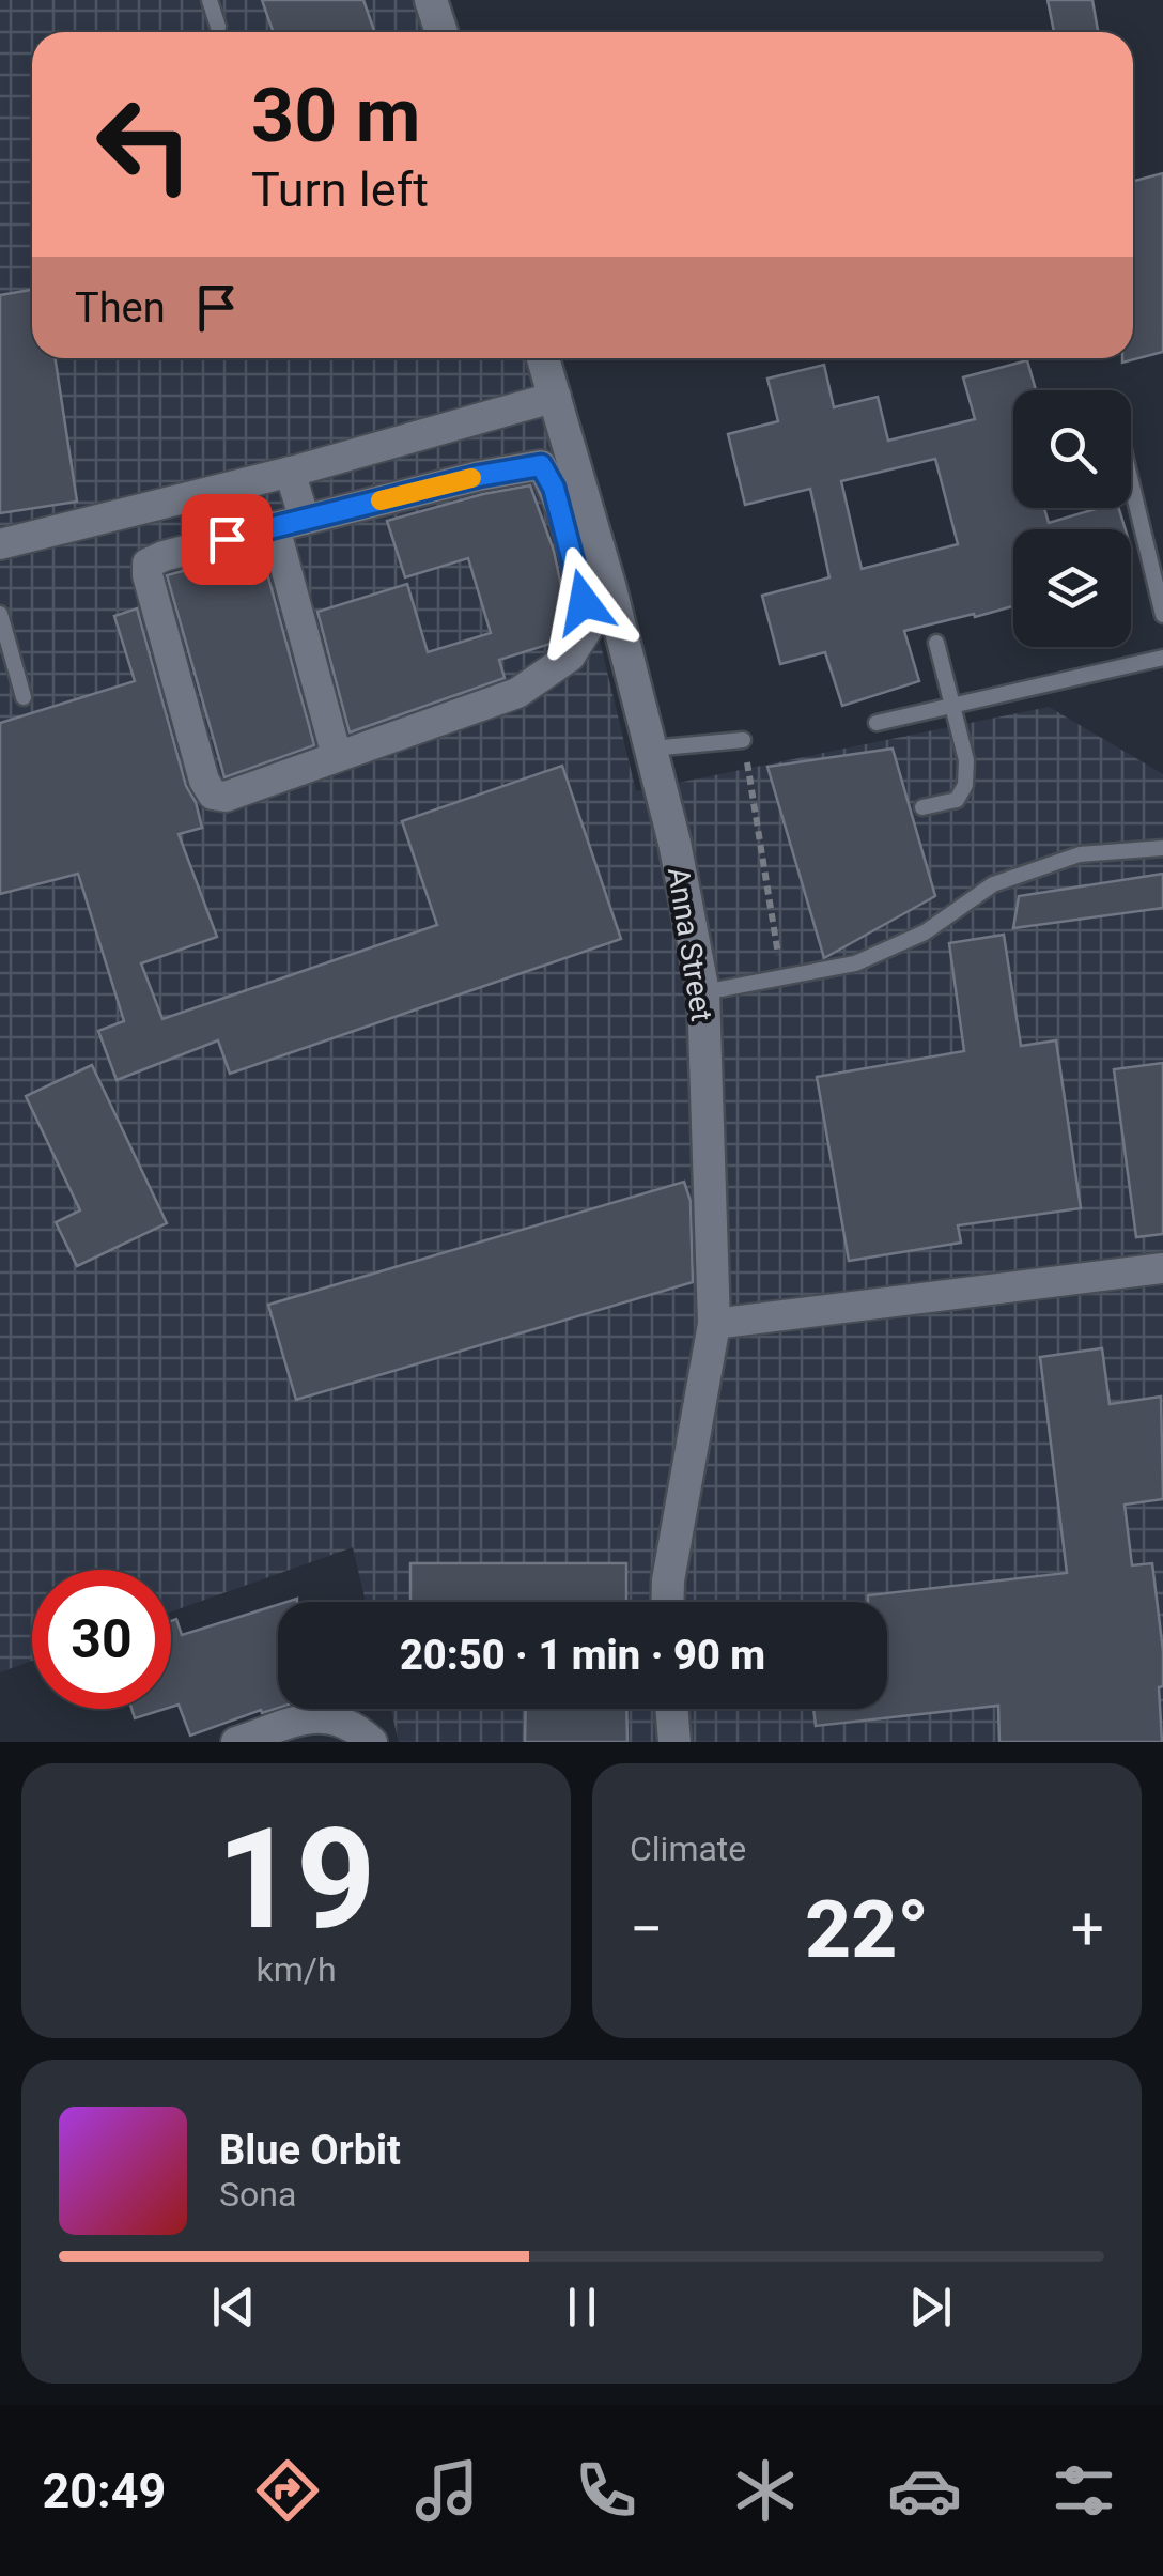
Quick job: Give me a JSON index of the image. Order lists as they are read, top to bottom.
{
  "streets": {
    "street": ["Anna Street"]
  },
  "page": {
    "turn": ["30 m", "Turn left"],
    "then": "Then",
    "limit": "30",
    "trip": "20:50 · 1 min · 90 m",
    "tile": [
      ["19", "km/h"],
      "Climate"
    ],
    "heat": ["−", "22°", "+"],
    "song": ["Blue Orbit", "Sona"],
    "tabs": "20:49"
  }
}
